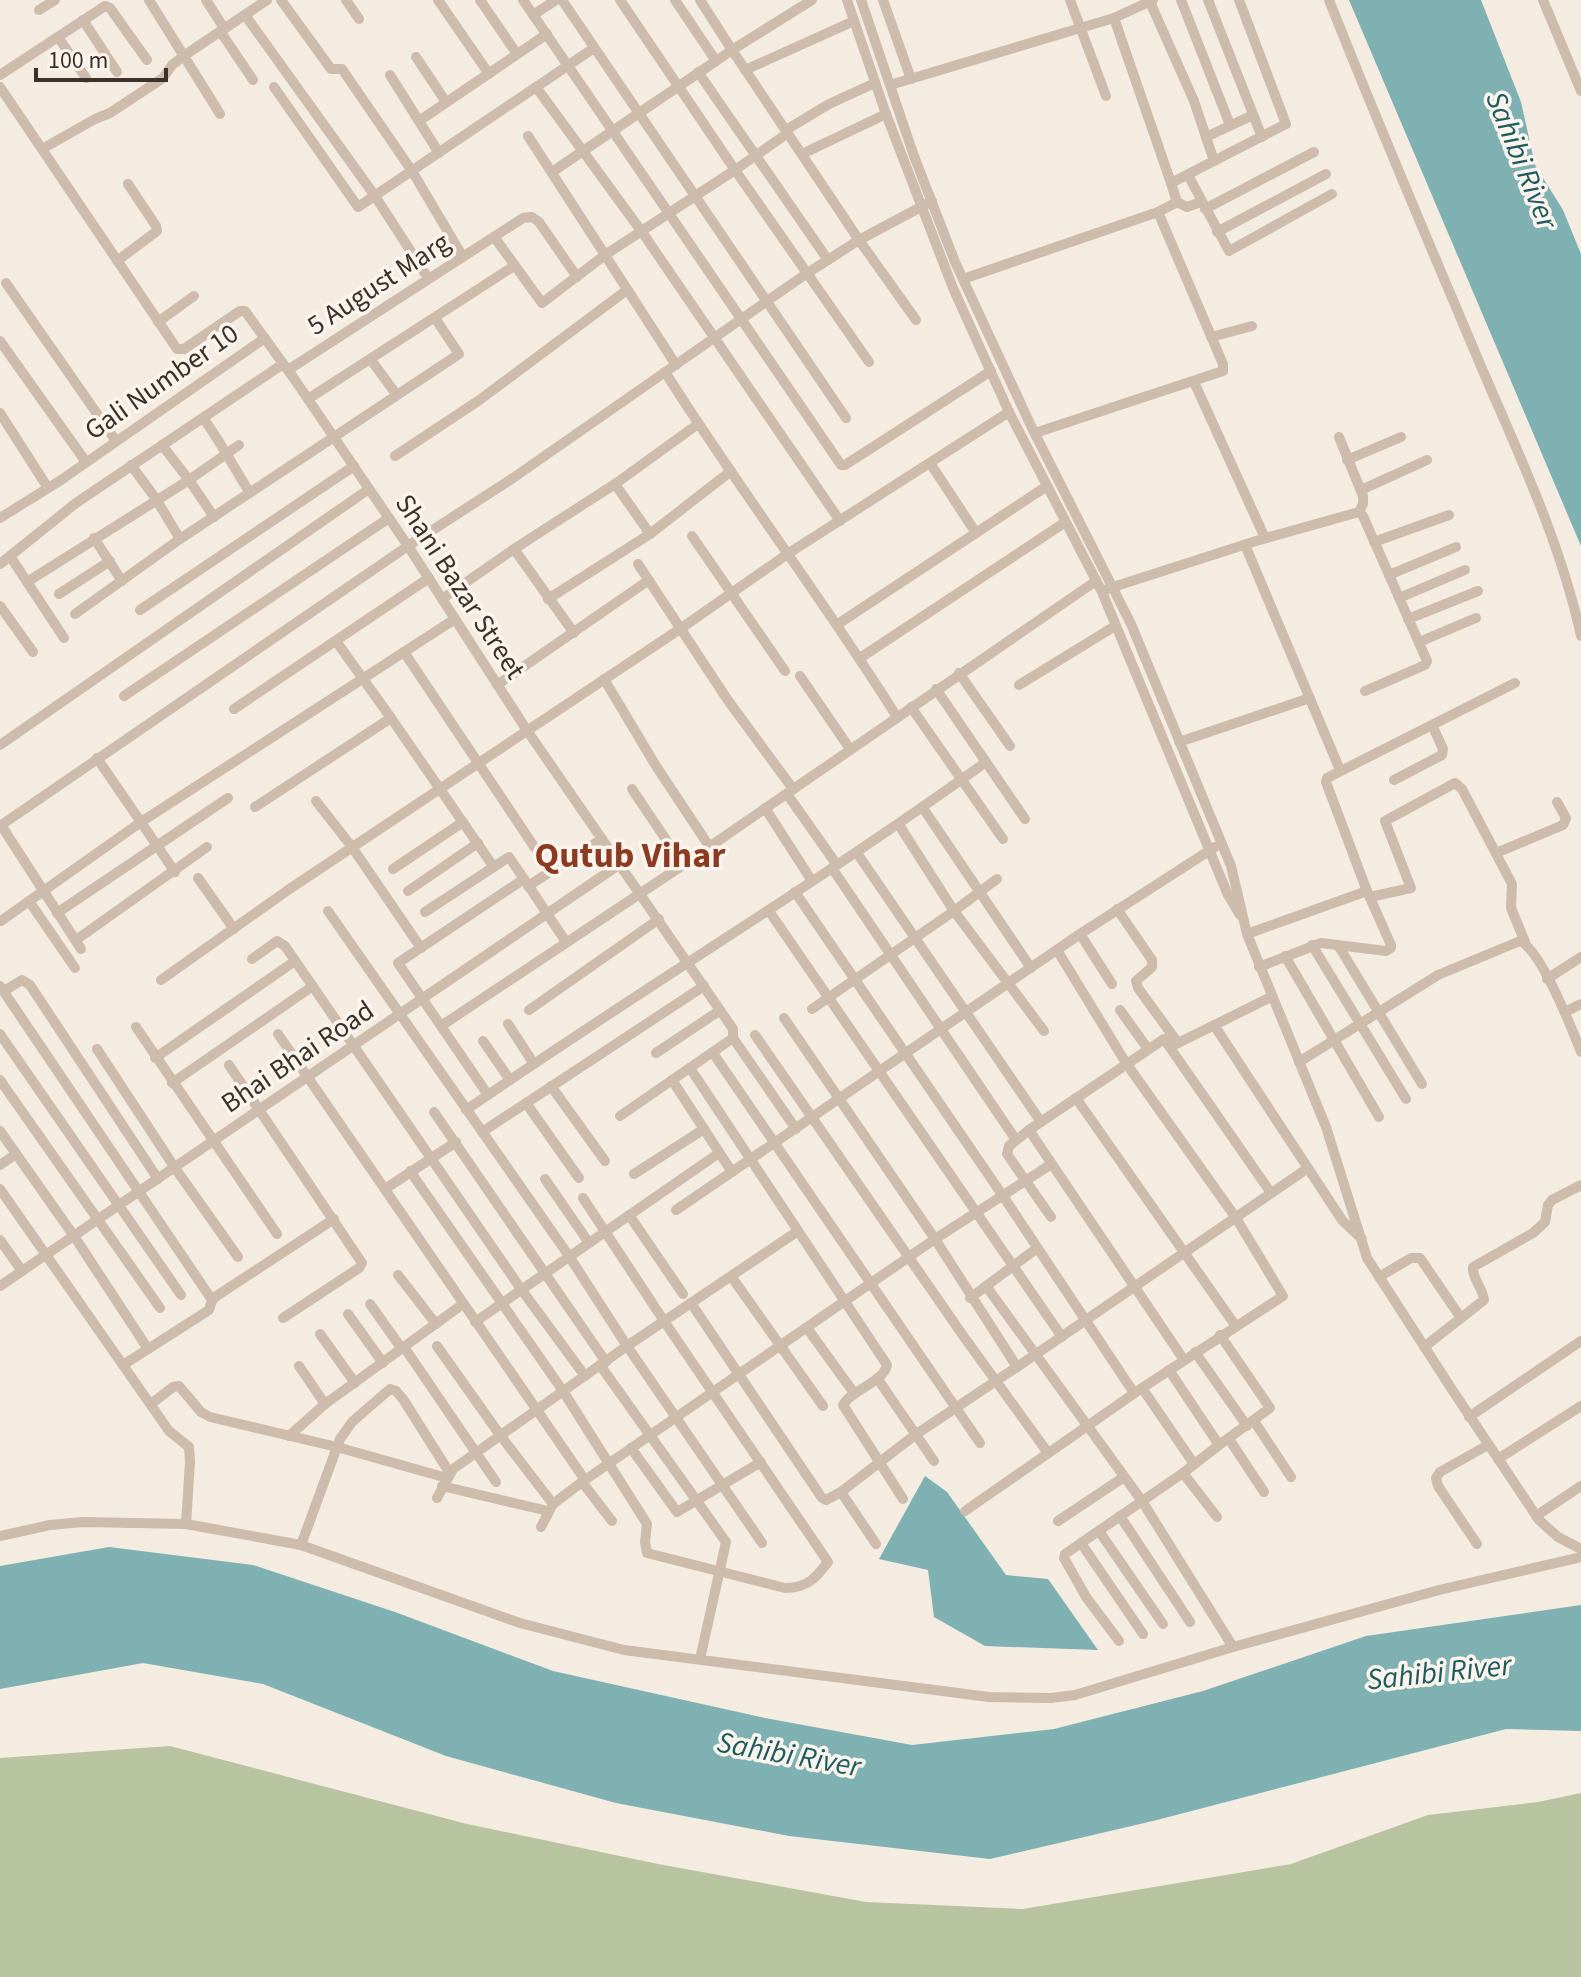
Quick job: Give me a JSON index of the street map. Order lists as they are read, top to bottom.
{
  "streets": {
    "street": [
      "5 August Marg",
      "Gali Number 10",
      "Shani Bazar Street",
      "Bhai Bhai Road"
    ]
  },
  "crossings": [
    ["5 August Marg", "Shani Bazar Street"],
    ["Gali Number 10", "Shani Bazar Street"],
    ["Shani Bazar Street", "Bhai Bhai Road"]
  ],
  "districts": ["Qutub Vihar"],
  "water": ["Sahibi River"],
  "scale_bar": "100 m"
}
